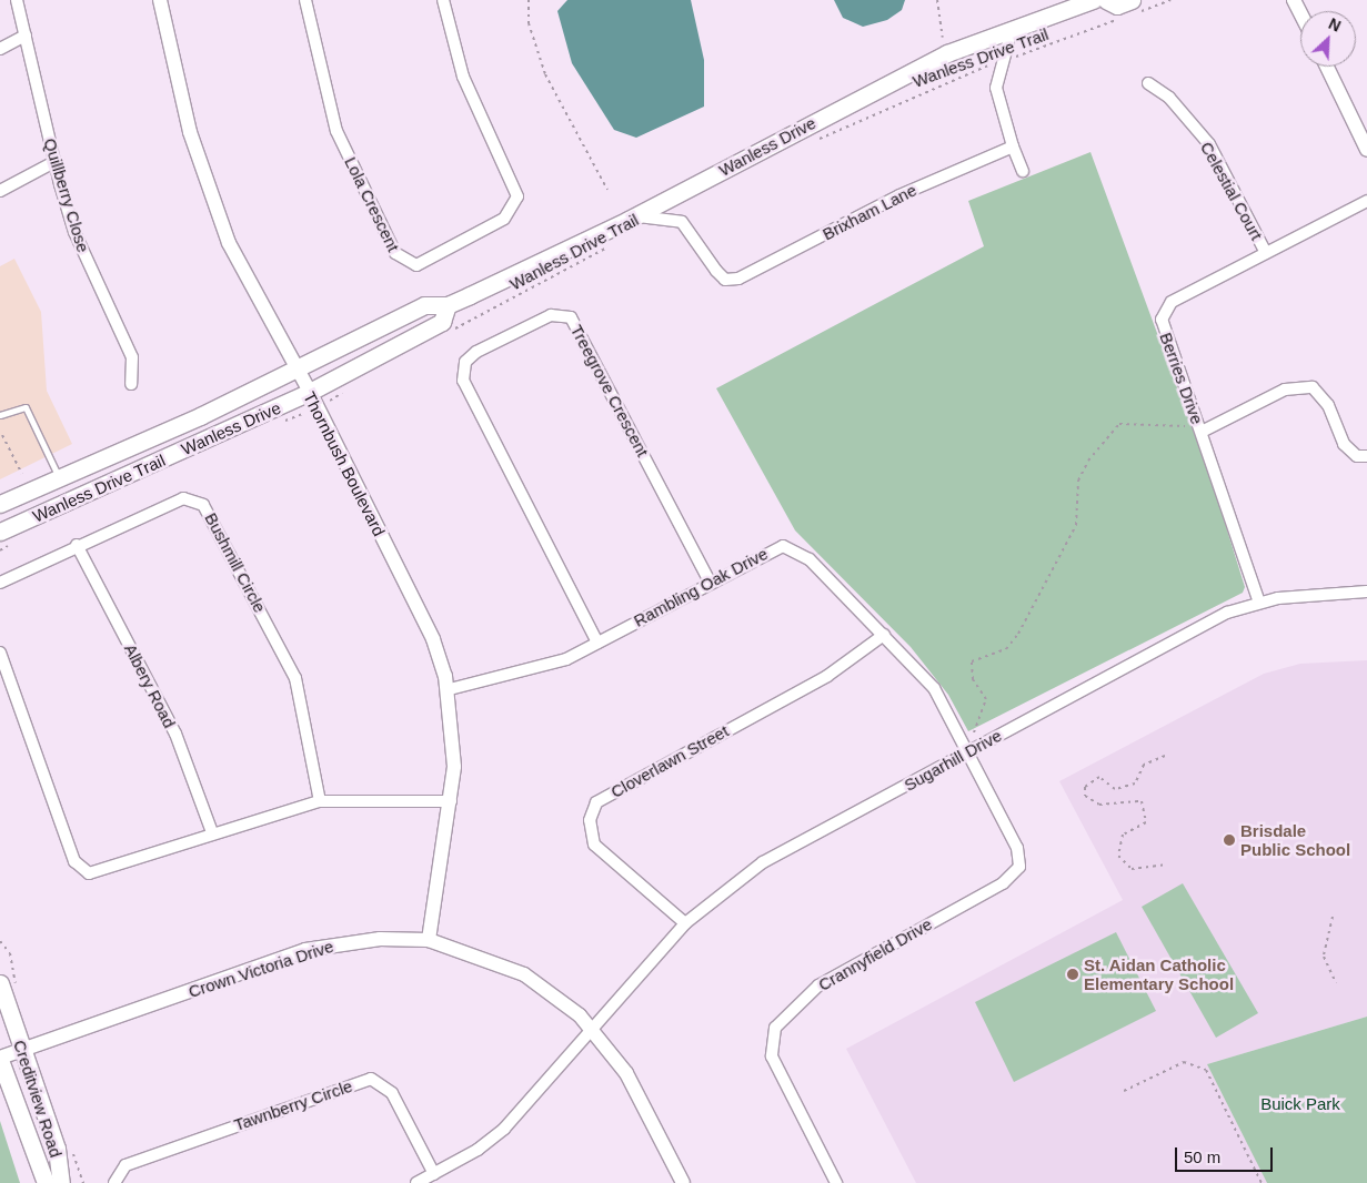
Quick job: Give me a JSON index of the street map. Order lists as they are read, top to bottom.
{
  "streets": {
    "main road": ["Wanless Drive", "Creditview Road"],
    "street": [
      "Celestial Court",
      "Quillberry Close",
      "Lola Crescent",
      "Brixham Lane",
      "Berries Drive",
      "Treegrove Crescent",
      "Thornbush Boulevard",
      "Bushmill Circle",
      "Rambling Oak Drive",
      "Albery Road",
      "Sugarhill Drive",
      "Cloverlawn Street",
      "Crannyfield Drive",
      "Crown Victoria Drive",
      "Tawnberry Circle"
    ],
    "path": ["Wanless Drive Trail"]
  },
  "crossings": [
    ["Wanless Drive", "Brixham Lane"],
    ["Wanless Drive", "Thornbush Boulevard"],
    ["Celestial Court", "Berries Drive"],
    ["Berries Drive", "Sugarhill Drive"],
    ["Treegrove Crescent", "Rambling Oak Drive"],
    ["Thornbush Boulevard", "Rambling Oak Drive"],
    ["Thornbush Boulevard", "Crown Victoria Drive"],
    ["Bushmill Circle", "Albery Road"],
    ["Rambling Oak Drive", "Sugarhill Drive"],
    ["Rambling Oak Drive", "Cloverlawn Street"],
    ["Rambling Oak Drive", "Crannyfield Drive"],
    ["Sugarhill Drive", "Cloverlawn Street"],
    ["Sugarhill Drive", "Crannyfield Drive"],
    ["Sugarhill Drive", "Crown Victoria Drive"],
    ["Crown Victoria Drive", "Creditview Road"]
  ],
  "parks": ["Buick Park"],
  "places": ["Brisdale Public School", "St. Aidan Catholic Elementary School"],
  "scale_bar": "50 m",
  "north": "top right"
}
